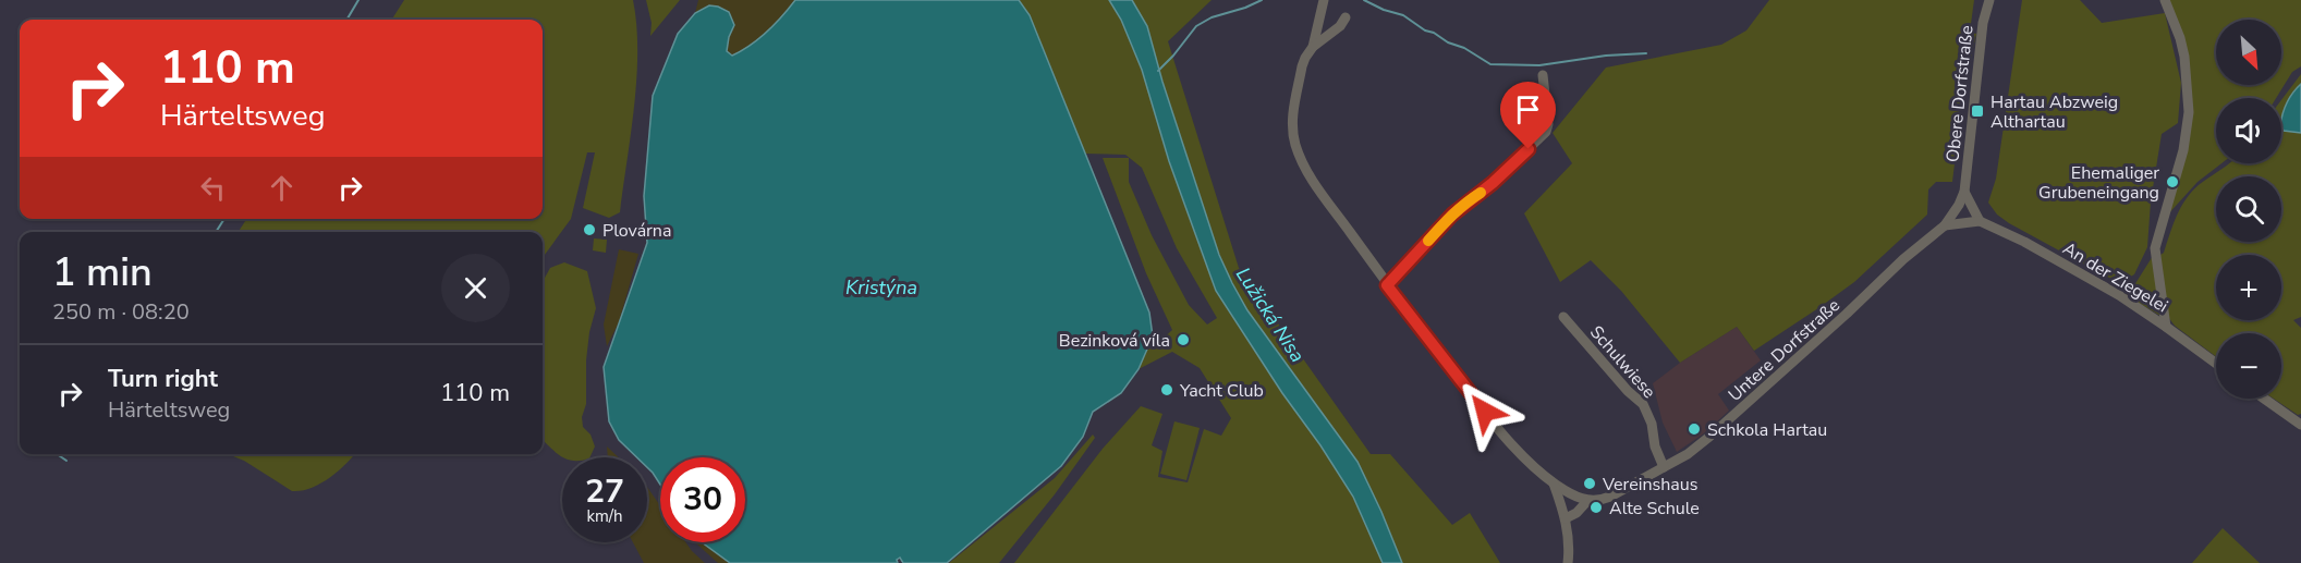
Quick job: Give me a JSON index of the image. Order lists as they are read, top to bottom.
{
  "streets": {
    "street": [
      "Obere Dorfstraße",
      "An der Ziegelei",
      "Untere Dorfstraße",
      "Schulwiese"
    ]
  },
  "crossings": [
    ["An der Ziegelei", "Untere Dorfstraße"],
    ["Untere Dorfstraße", "Schulwiese"]
  ],
  "water": ["Kristýna", "Lužická Nisa"],
  "places": {
    "transit": ["Hartau Abzweig Althartau"],
    "other": [
      "Ehemaliger Grubeneingang",
      "Plovárna",
      "Bezinková víla",
      "Yacht Club",
      "Schkola Hartau",
      "Vereinshaus",
      "Alte Schule"
    ]
  },
  "north": "bottom right",
  "page": {
    "map_buttons": ["+", "−"],
    "turn": ["110 m", "Härteltsweg"],
    "heading": ["1 min", "250 m · 08:20"],
    "list": [
      {
        "name": "Turn right",
        "note": "Härteltsweg",
        "value": "110 m"
      }
    ],
    "speed": "27 km/h",
    "limit": "30"
  }
}
